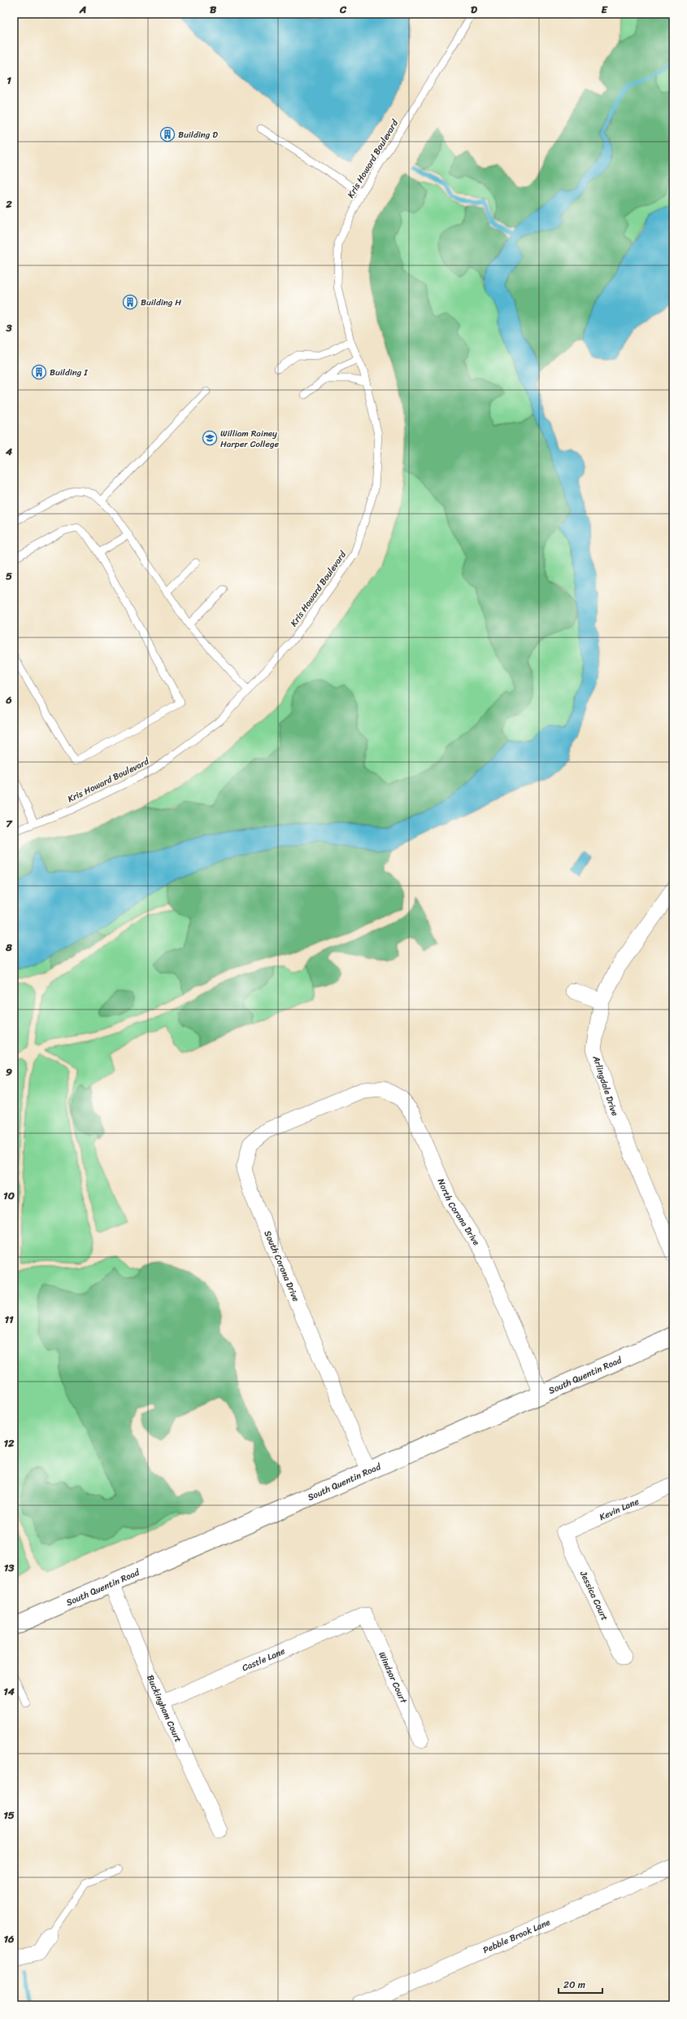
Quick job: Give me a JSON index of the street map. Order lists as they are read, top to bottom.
{
  "streets": {
    "main road": ["South Quentin Road"],
    "street": [
      "Arlingdale Drive",
      "North Corona Drive",
      "South Corona Drive",
      "Kevin Lane",
      "Jessica Court",
      "Castle Lane",
      "Windsor Court",
      "Buckingham Court",
      "Pebble Brook Lane"
    ],
    "lane": ["Kris Howard Boulevard"]
  },
  "crossings": [
    ["North Corona Drive", "South Corona Drive"],
    ["North Corona Drive", "South Quentin Road"],
    ["South Corona Drive", "South Quentin Road"],
    ["South Quentin Road", "Buckingham Court"],
    ["Kevin Lane", "Jessica Court"],
    ["Castle Lane", "Windsor Court"],
    ["Castle Lane", "Buckingham Court"]
  ],
  "places": {
    "building": ["Building D", "Building H", "Building I"],
    "school or university": ["William Rainey Harper College"]
  },
  "scale_bar": "20 m",
  "grid": {
    "columns": [
      "A",
      "B",
      "C",
      "D",
      "E"
    ],
    "rows": [
      "1",
      "2",
      "3",
      "4",
      "5",
      "6",
      "7",
      "8",
      "9",
      "10",
      "11",
      "12",
      "13",
      "14",
      "15",
      "16"
    ]
  }
}
